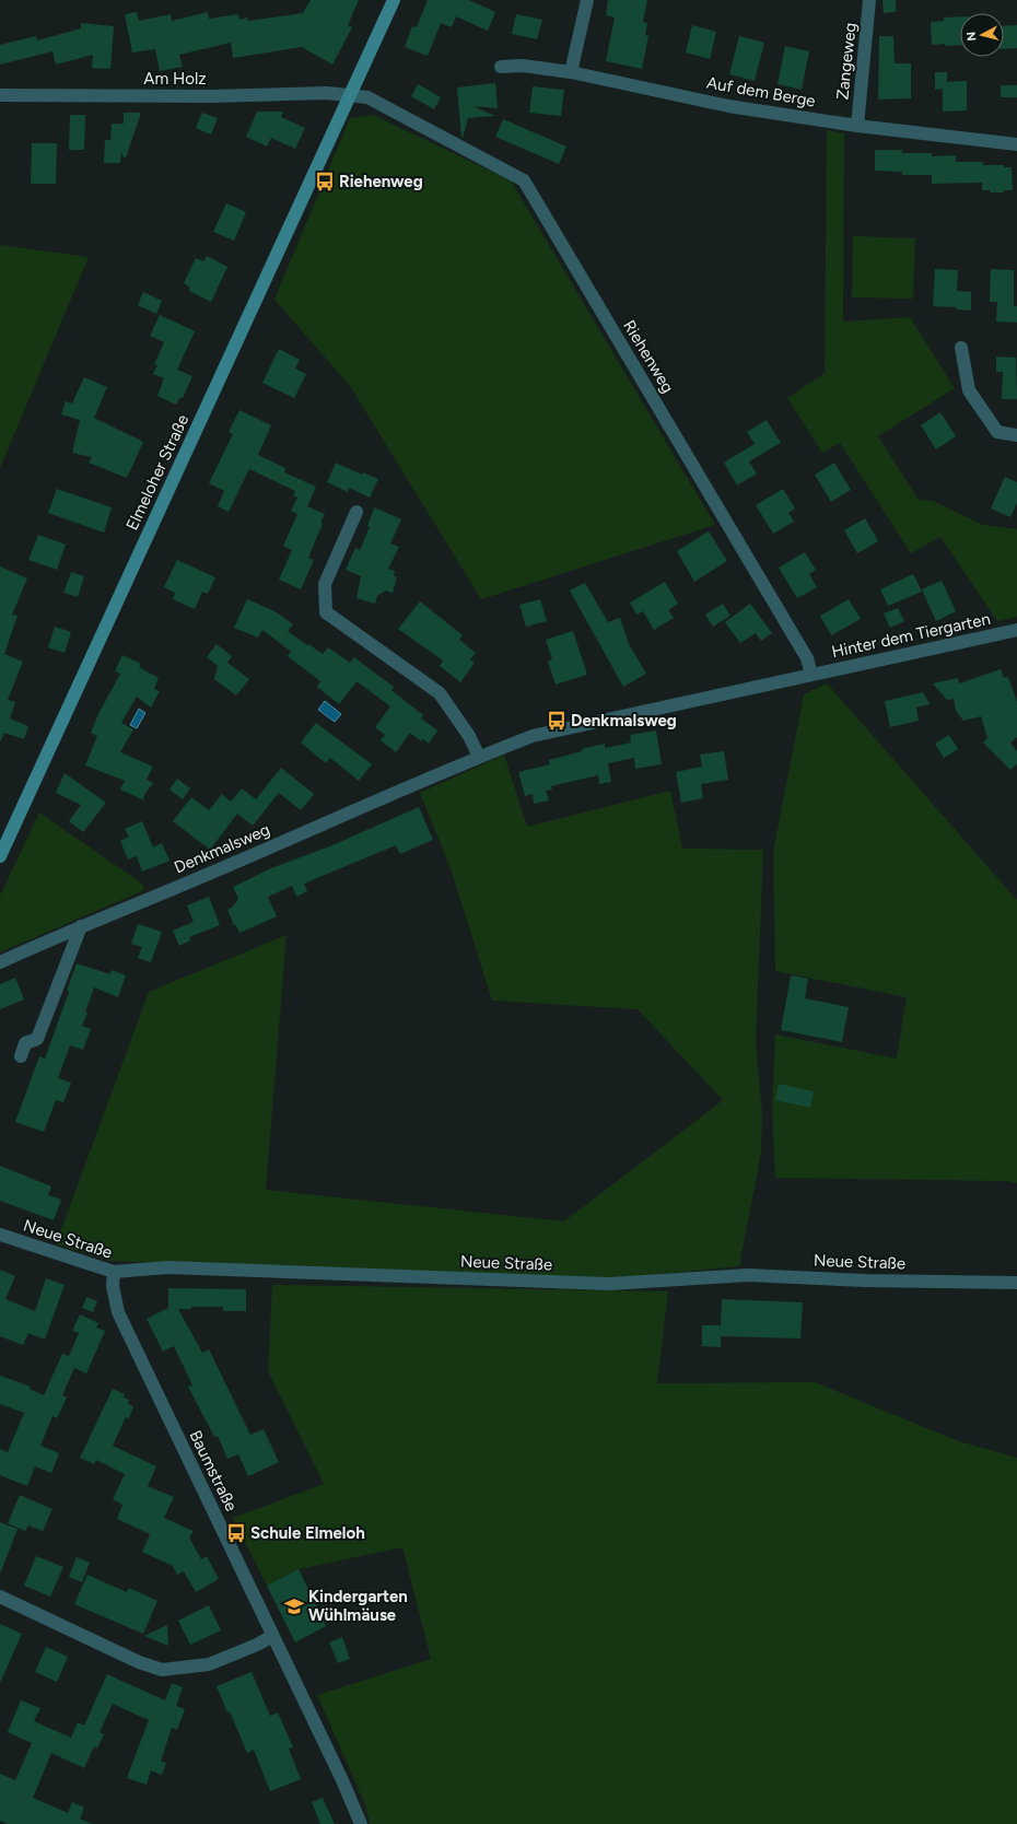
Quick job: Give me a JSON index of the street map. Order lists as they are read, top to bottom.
{
  "streets": {
    "street": [
      "Zangeweg",
      "Am Holz",
      "Auf dem Berge",
      "Riehenweg",
      "Elmeloher Straße",
      "Hinter dem Tiergarten",
      "Denkmalsweg",
      "Neue Straße",
      "Baumstraße"
    ]
  },
  "crossings": [
    ["Zangeweg", "Auf dem Berge"],
    ["Am Holz", "Riehenweg"],
    ["Am Holz", "Elmeloher Straße"],
    ["Riehenweg", "Elmeloher Straße"],
    ["Riehenweg", "Hinter dem Tiergarten"],
    ["Riehenweg", "Denkmalsweg"],
    ["Hinter dem Tiergarten", "Denkmalsweg"],
    ["Neue Straße", "Baumstraße"]
  ],
  "places": {
    "bus stop": ["Riehenweg", "Denkmalsweg", "Schule Elmeloh"],
    "school or university": ["Kindergarten Wühlmäuse"]
  },
  "north": "left"
}
